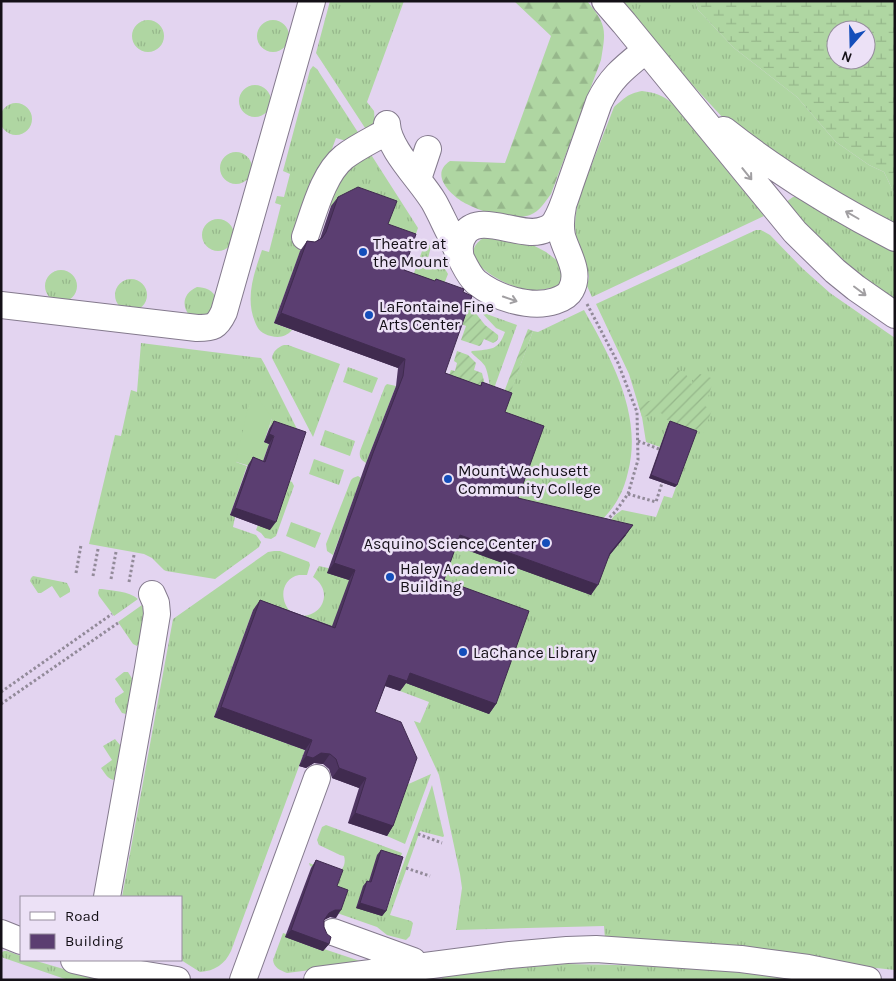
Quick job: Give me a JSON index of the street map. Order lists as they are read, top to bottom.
{
  "places": [
    "Theatre at the Mount",
    "LaFontaine Fine Arts Center",
    "Mount Wachusett Community College",
    "Asquino Science Center",
    "Haley Academic Building",
    "LaChance Library"
  ],
  "legend": ["Road", "Building"],
  "north": "bottom"
}
